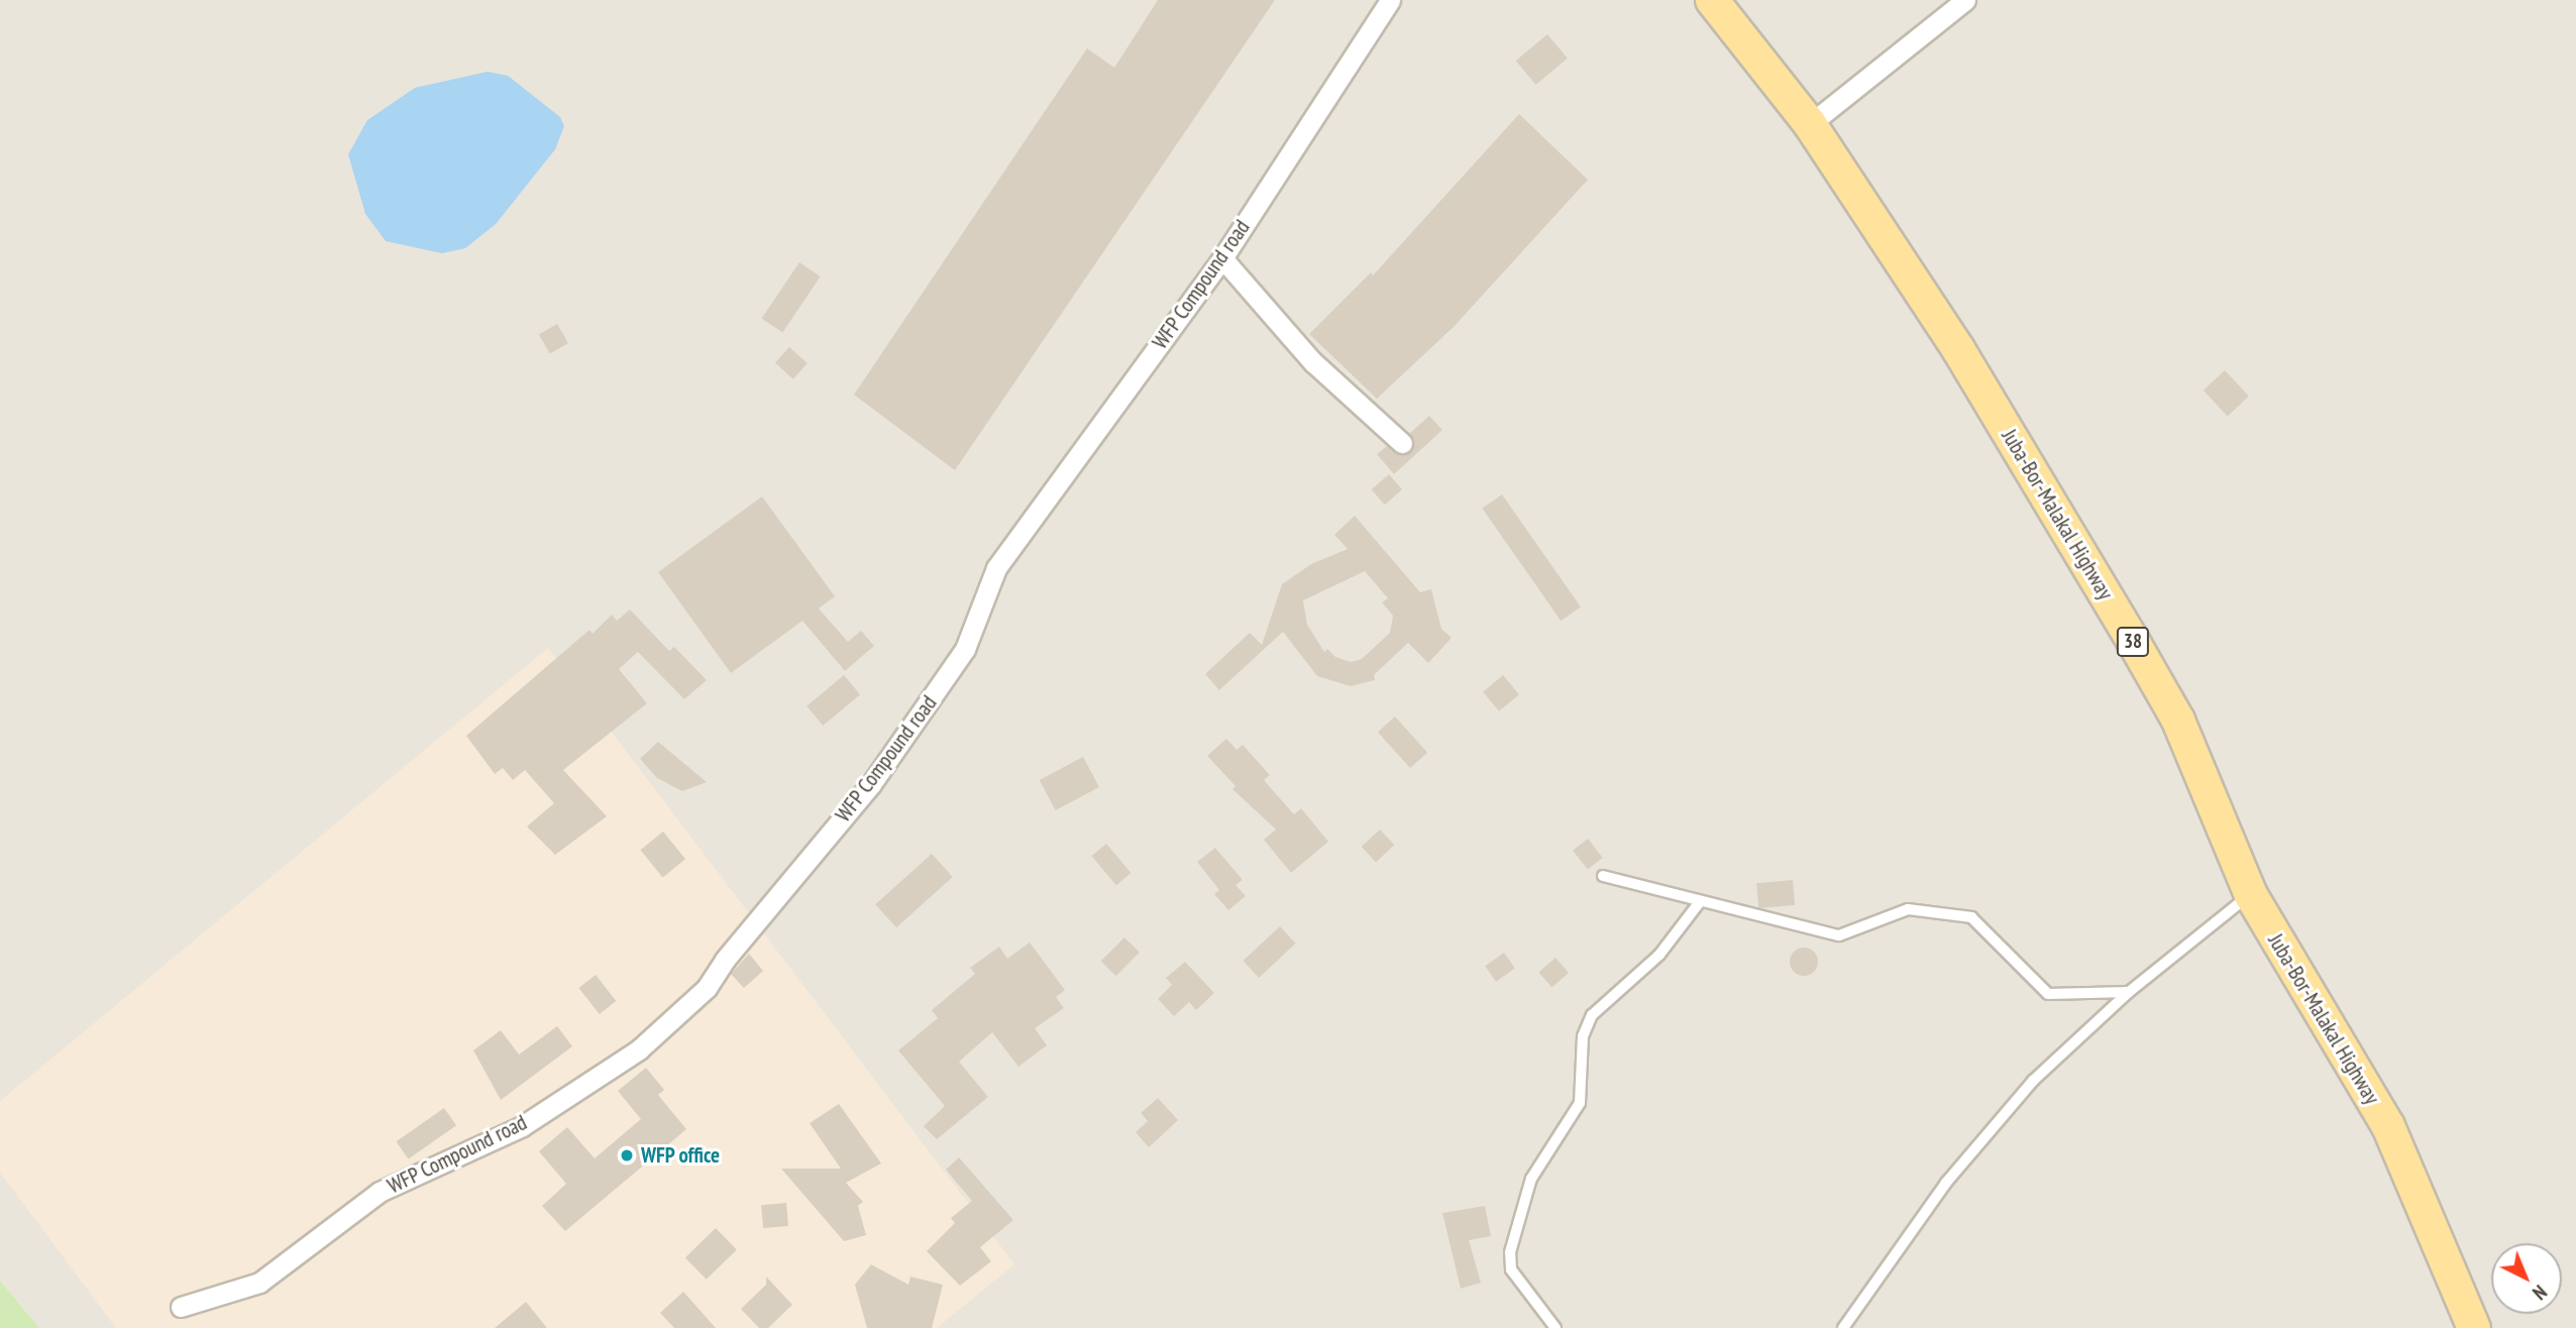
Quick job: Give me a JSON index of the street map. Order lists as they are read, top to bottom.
{
  "streets": {
    "main road": ["Juba-Bor-Malakal Highway", "38"],
    "street": ["WFP Compound road"]
  },
  "places": ["WFP office"],
  "north": "bottom right"
}
